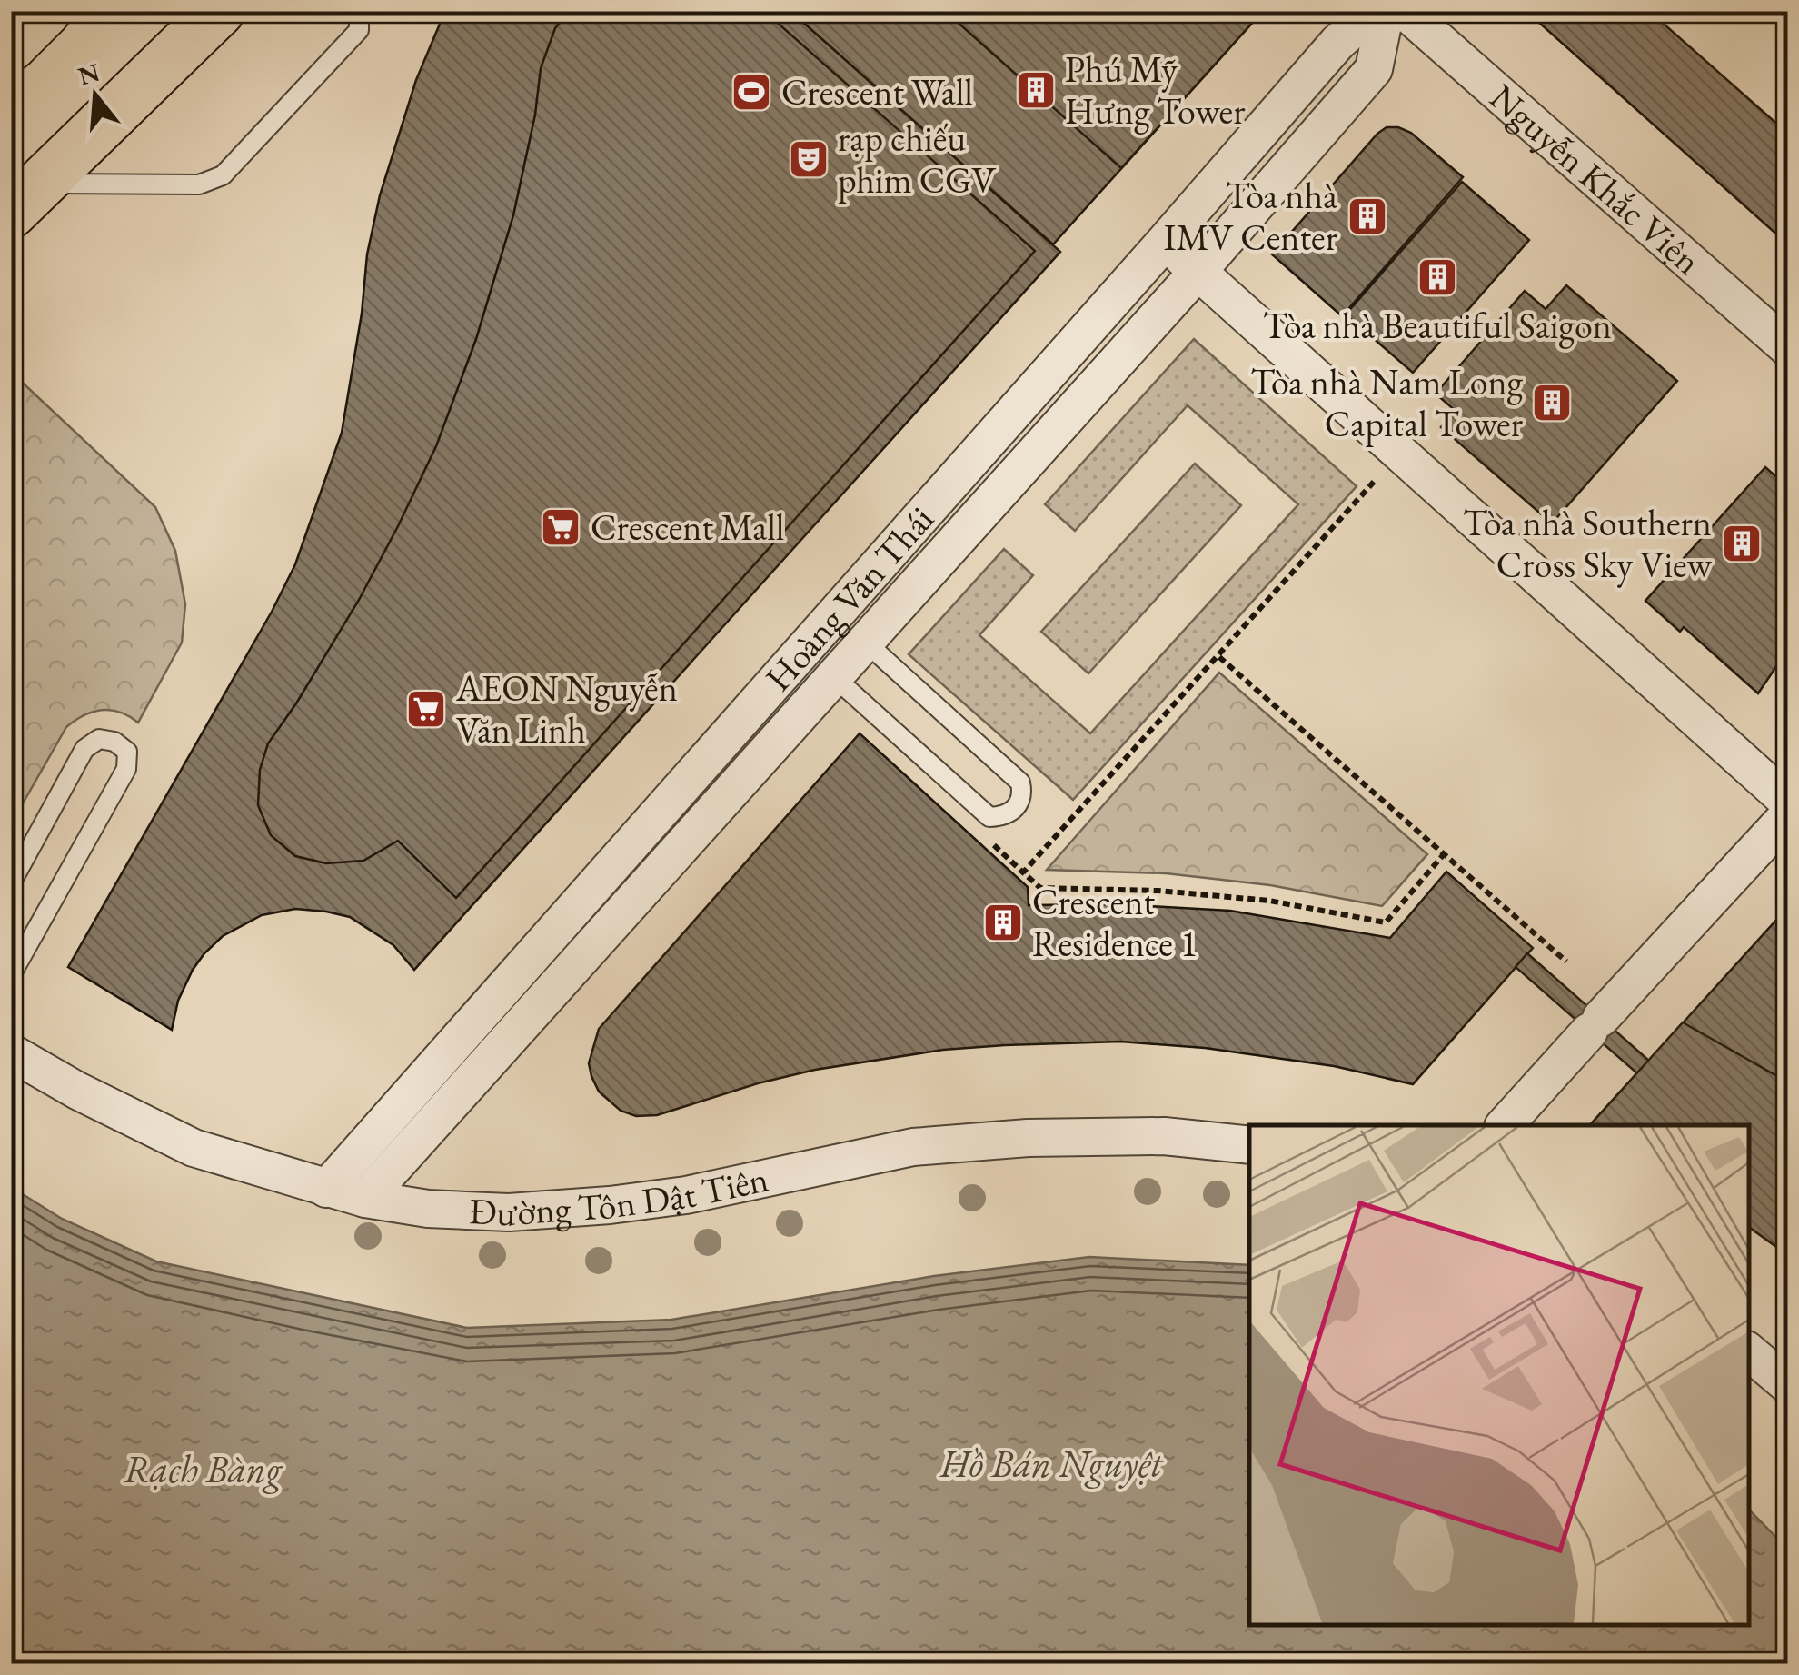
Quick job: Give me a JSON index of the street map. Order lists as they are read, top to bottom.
{
  "streets": {
    "street": ["Nguyễn Khắc Viện", "Hoàng Văn Thái", "Đường Tôn Dật Tiên"]
  },
  "crossings": [
    ["Hoàng Văn Thái", "Đường Tôn Dật Tiên"]
  ],
  "water": ["Hồ Bán Nguyệt", "Rạch Bàng"],
  "places": {
    "building": [
      "Phú Mỹ Hưng Tower",
      "Tòa nhà IMV Center",
      "Tòa nhà Beautiful Saigon",
      "Tòa nhà Nam Long Capital Tower",
      "Tòa nhà Southern Cross Sky View",
      "Crescent Residence 1"
    ],
    "sports": ["Crescent Wall"],
    "theatre": ["rạp chiếu phim CGV"],
    "supermarket": ["Crescent Mall", "AEON Nguyễn Văn Linh"]
  },
  "north": "top"
}
